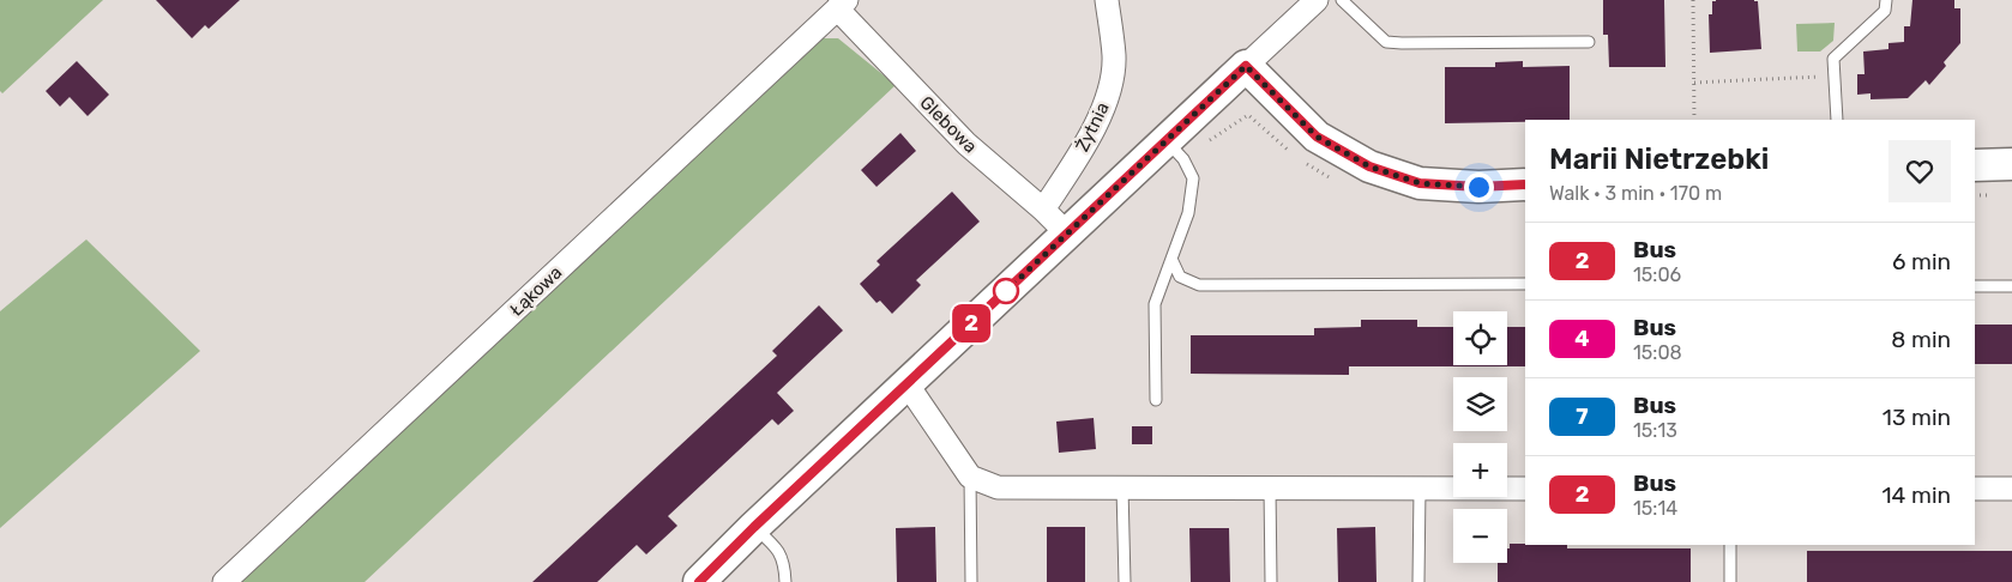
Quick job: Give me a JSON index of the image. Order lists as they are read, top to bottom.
{
  "streets": {
    "street": ["Glebowa", "Żytnia", "Łąkowa"]
  },
  "crossings": [
    ["Glebowa", "Żytnia"],
    ["Glebowa", "Łąkowa"]
  ],
  "lines": ["bus line 2"],
  "page": {
    "on_map": "2",
    "heading": ["Marii Nietrzebki", "Walk · 3 min · 170 m"],
    "list": [
      {
        "mark": "2",
        "name": "Bus",
        "note": "15:06",
        "value": "6 min"
      },
      {
        "mark": "4",
        "name": "Bus",
        "note": "15:08",
        "value": "8 min"
      },
      {
        "mark": "7",
        "name": "Bus",
        "note": "15:13",
        "value": "13 min"
      },
      {
        "mark": "2",
        "name": "Bus",
        "note": "15:14",
        "value": "14 min"
      }
    ],
    "map_buttons": ["+", "−"]
  }
}
